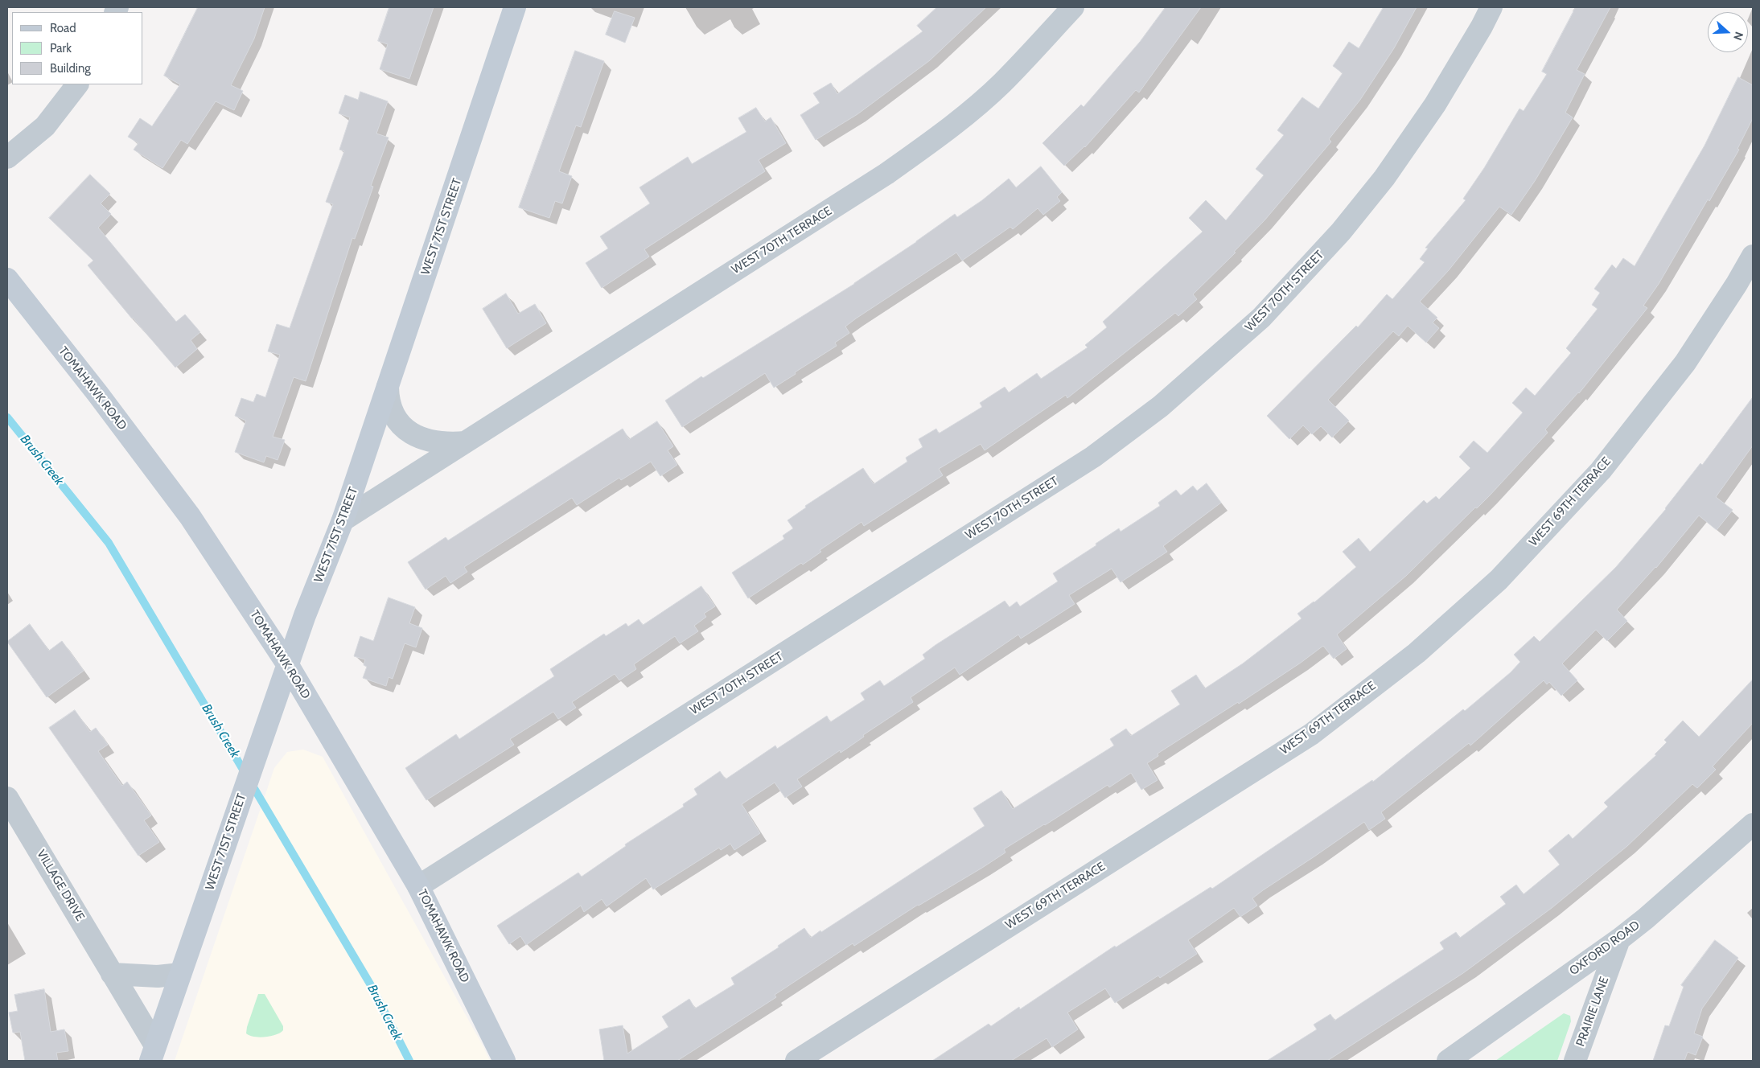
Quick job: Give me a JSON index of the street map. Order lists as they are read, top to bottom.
{
  "streets": {
    "street": [
      "WEST 71ST STREET",
      "WEST 70TH TERRACE",
      "WEST 70TH STREET",
      "TOMAHAWK ROAD",
      "WEST 69TH TERRACE",
      "VILLAGE DRIVE",
      "OXFORD ROAD",
      "PRAIRIE LANE"
    ]
  },
  "crossings": [
    ["WEST 71ST STREET", "WEST 70TH TERRACE"],
    ["WEST 71ST STREET", "TOMAHAWK ROAD"],
    ["WEST 71ST STREET", "VILLAGE DRIVE"],
    ["WEST 70TH STREET", "TOMAHAWK ROAD"],
    ["OXFORD ROAD", "PRAIRIE LANE"]
  ],
  "water": ["Brush Creek"],
  "legend": ["Road", "Park", "Building"],
  "north": "right"
}
